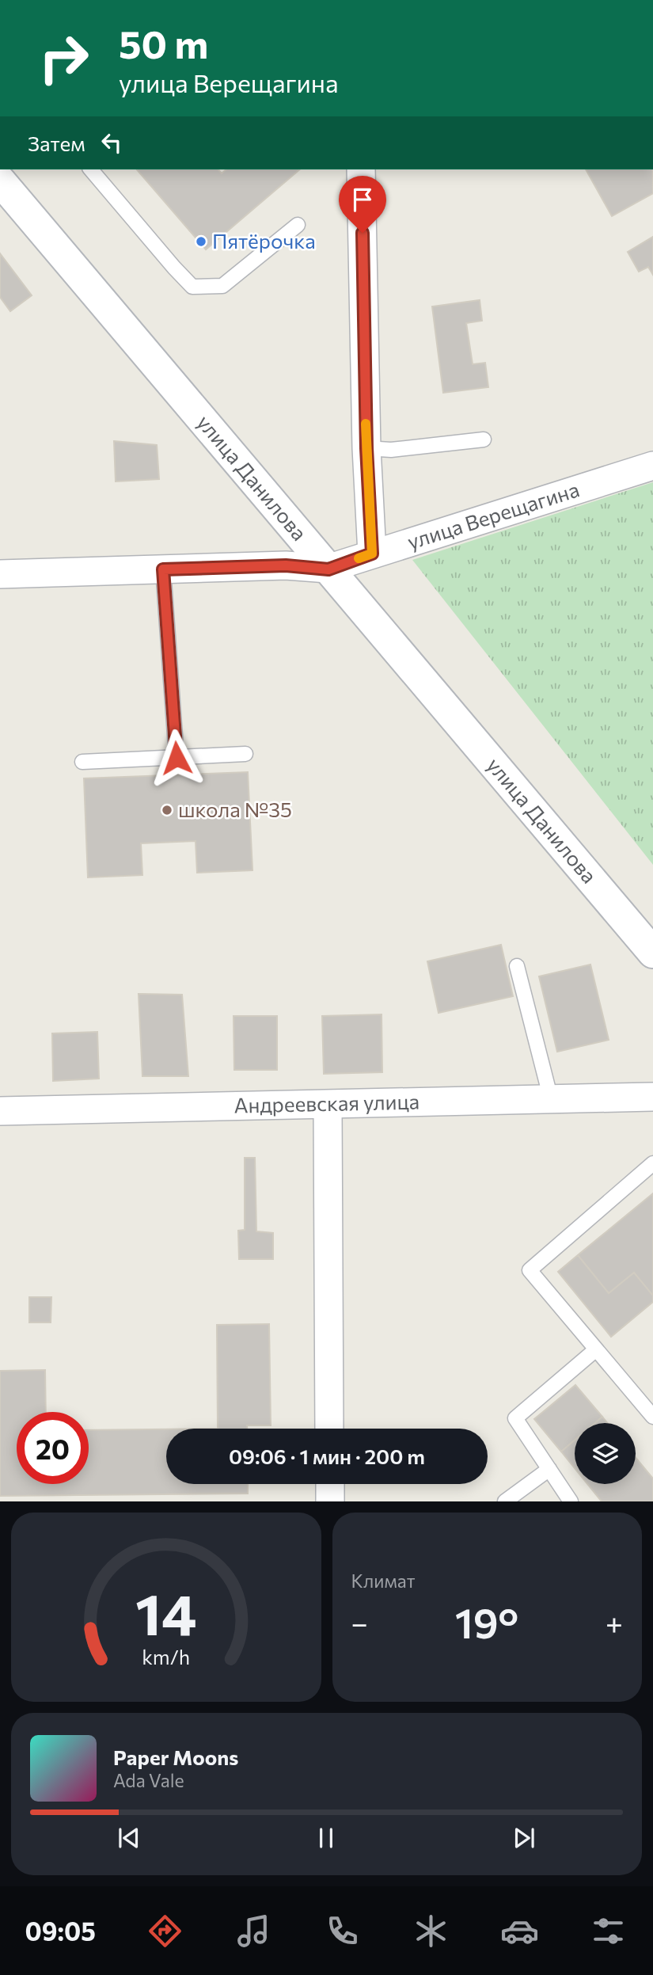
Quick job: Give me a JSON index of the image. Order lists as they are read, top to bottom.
{
  "streets": {
    "main road": ["улица Данилова"],
    "street": ["улица Верещагина", "Андреевская улица"]
  },
  "crossings": [
    ["улица Данилова", "улица Верещагина"]
  ],
  "places": ["Пятёрочка", "школа №35"],
  "page": {
    "turn": ["50 m", "улица Верещагина"],
    "then": "Затем",
    "limit": "20",
    "trip": "09:06 · 1 мин · 200 m",
    "tile": "Климат",
    "heat": ["−", "19°", "+"],
    "song": ["Paper Moons", "Ada Vale"],
    "tabs": "09:05",
    "gauge": ["14", "km/h"]
  }
}
